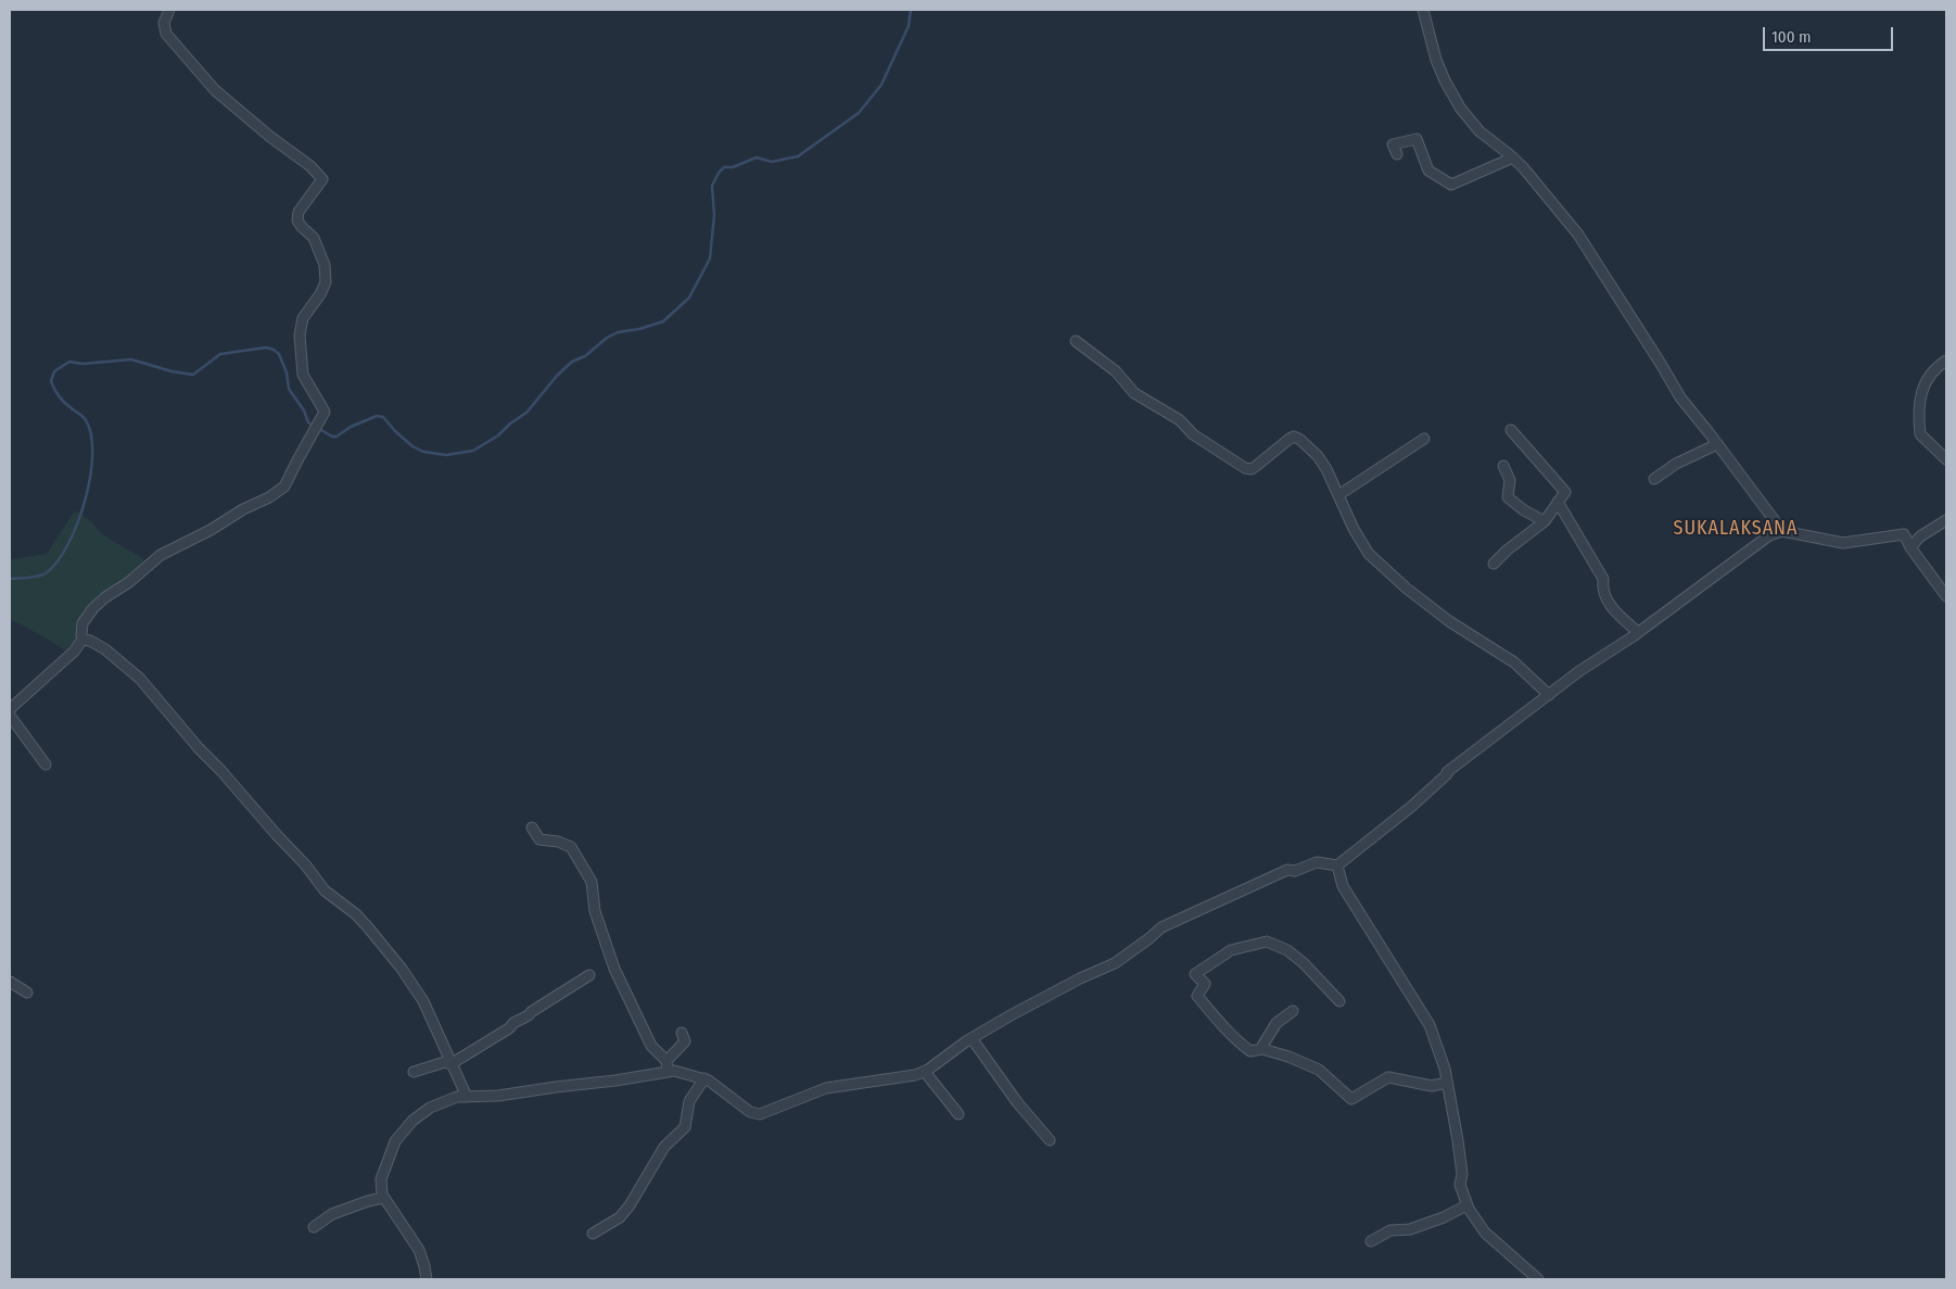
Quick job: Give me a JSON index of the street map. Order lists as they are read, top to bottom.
{
  "districts": ["SUKALAKSANA"],
  "scale_bar": "100 m"
}
